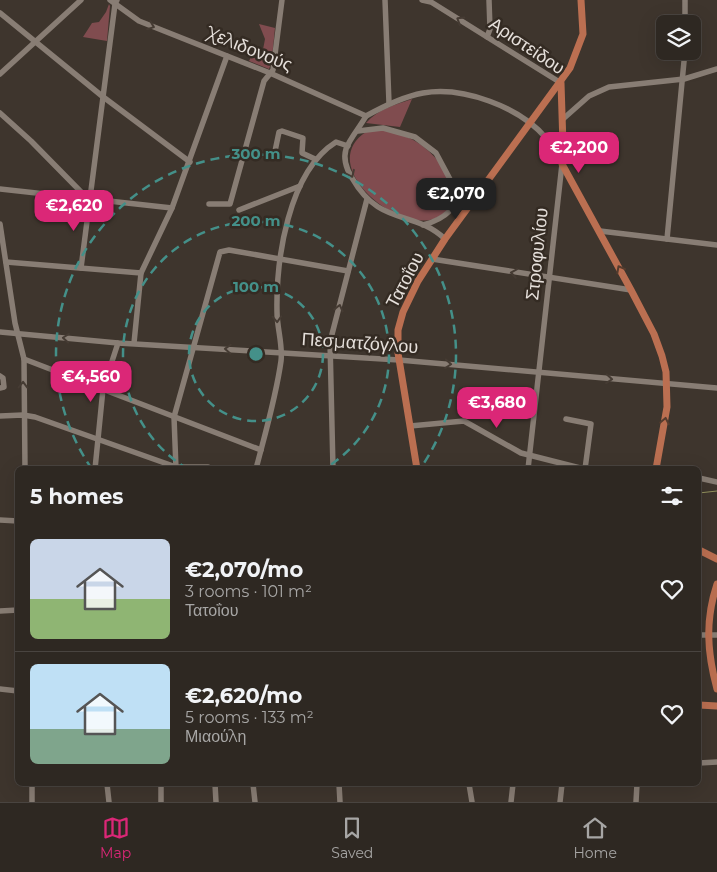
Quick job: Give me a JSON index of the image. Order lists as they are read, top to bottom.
{
  "streets": {
    "main road": ["Αριστείδου", "Στροφυλίου", "Τατοΐου"],
    "street": ["Χελιδονούς", "Πεσματζόγλου"]
  },
  "crossings": [
    ["Αριστείδου", "Στροφυλίου"],
    ["Αριστείδου", "Τατοΐου"],
    ["Στροφυλίου", "Πεσματζόγλου"],
    ["Τατοΐου", "Πεσματζόγλου"]
  ],
  "one_way": ["Αριστείδου", "Χελιδονούς"],
  "page": {
    "price": [
      "€2,200",
      "€2,070",
      "€2,620",
      "€4,560",
      "€3,680"
    ],
    "heading": "5 homes",
    "list": [
      {
        "name": "€2,070/mo",
        "note": "3 rooms · 101 m² · Τατοΐου"
      },
      {
        "name": "€2,620/mo",
        "note": "5 rooms · 133 m² · Μιαούλη"
      }
    ],
    "tabs": ["Map", "Saved", "Home"]
  },
  "rings": ["300 m", "200 m", "100 m"]
}
